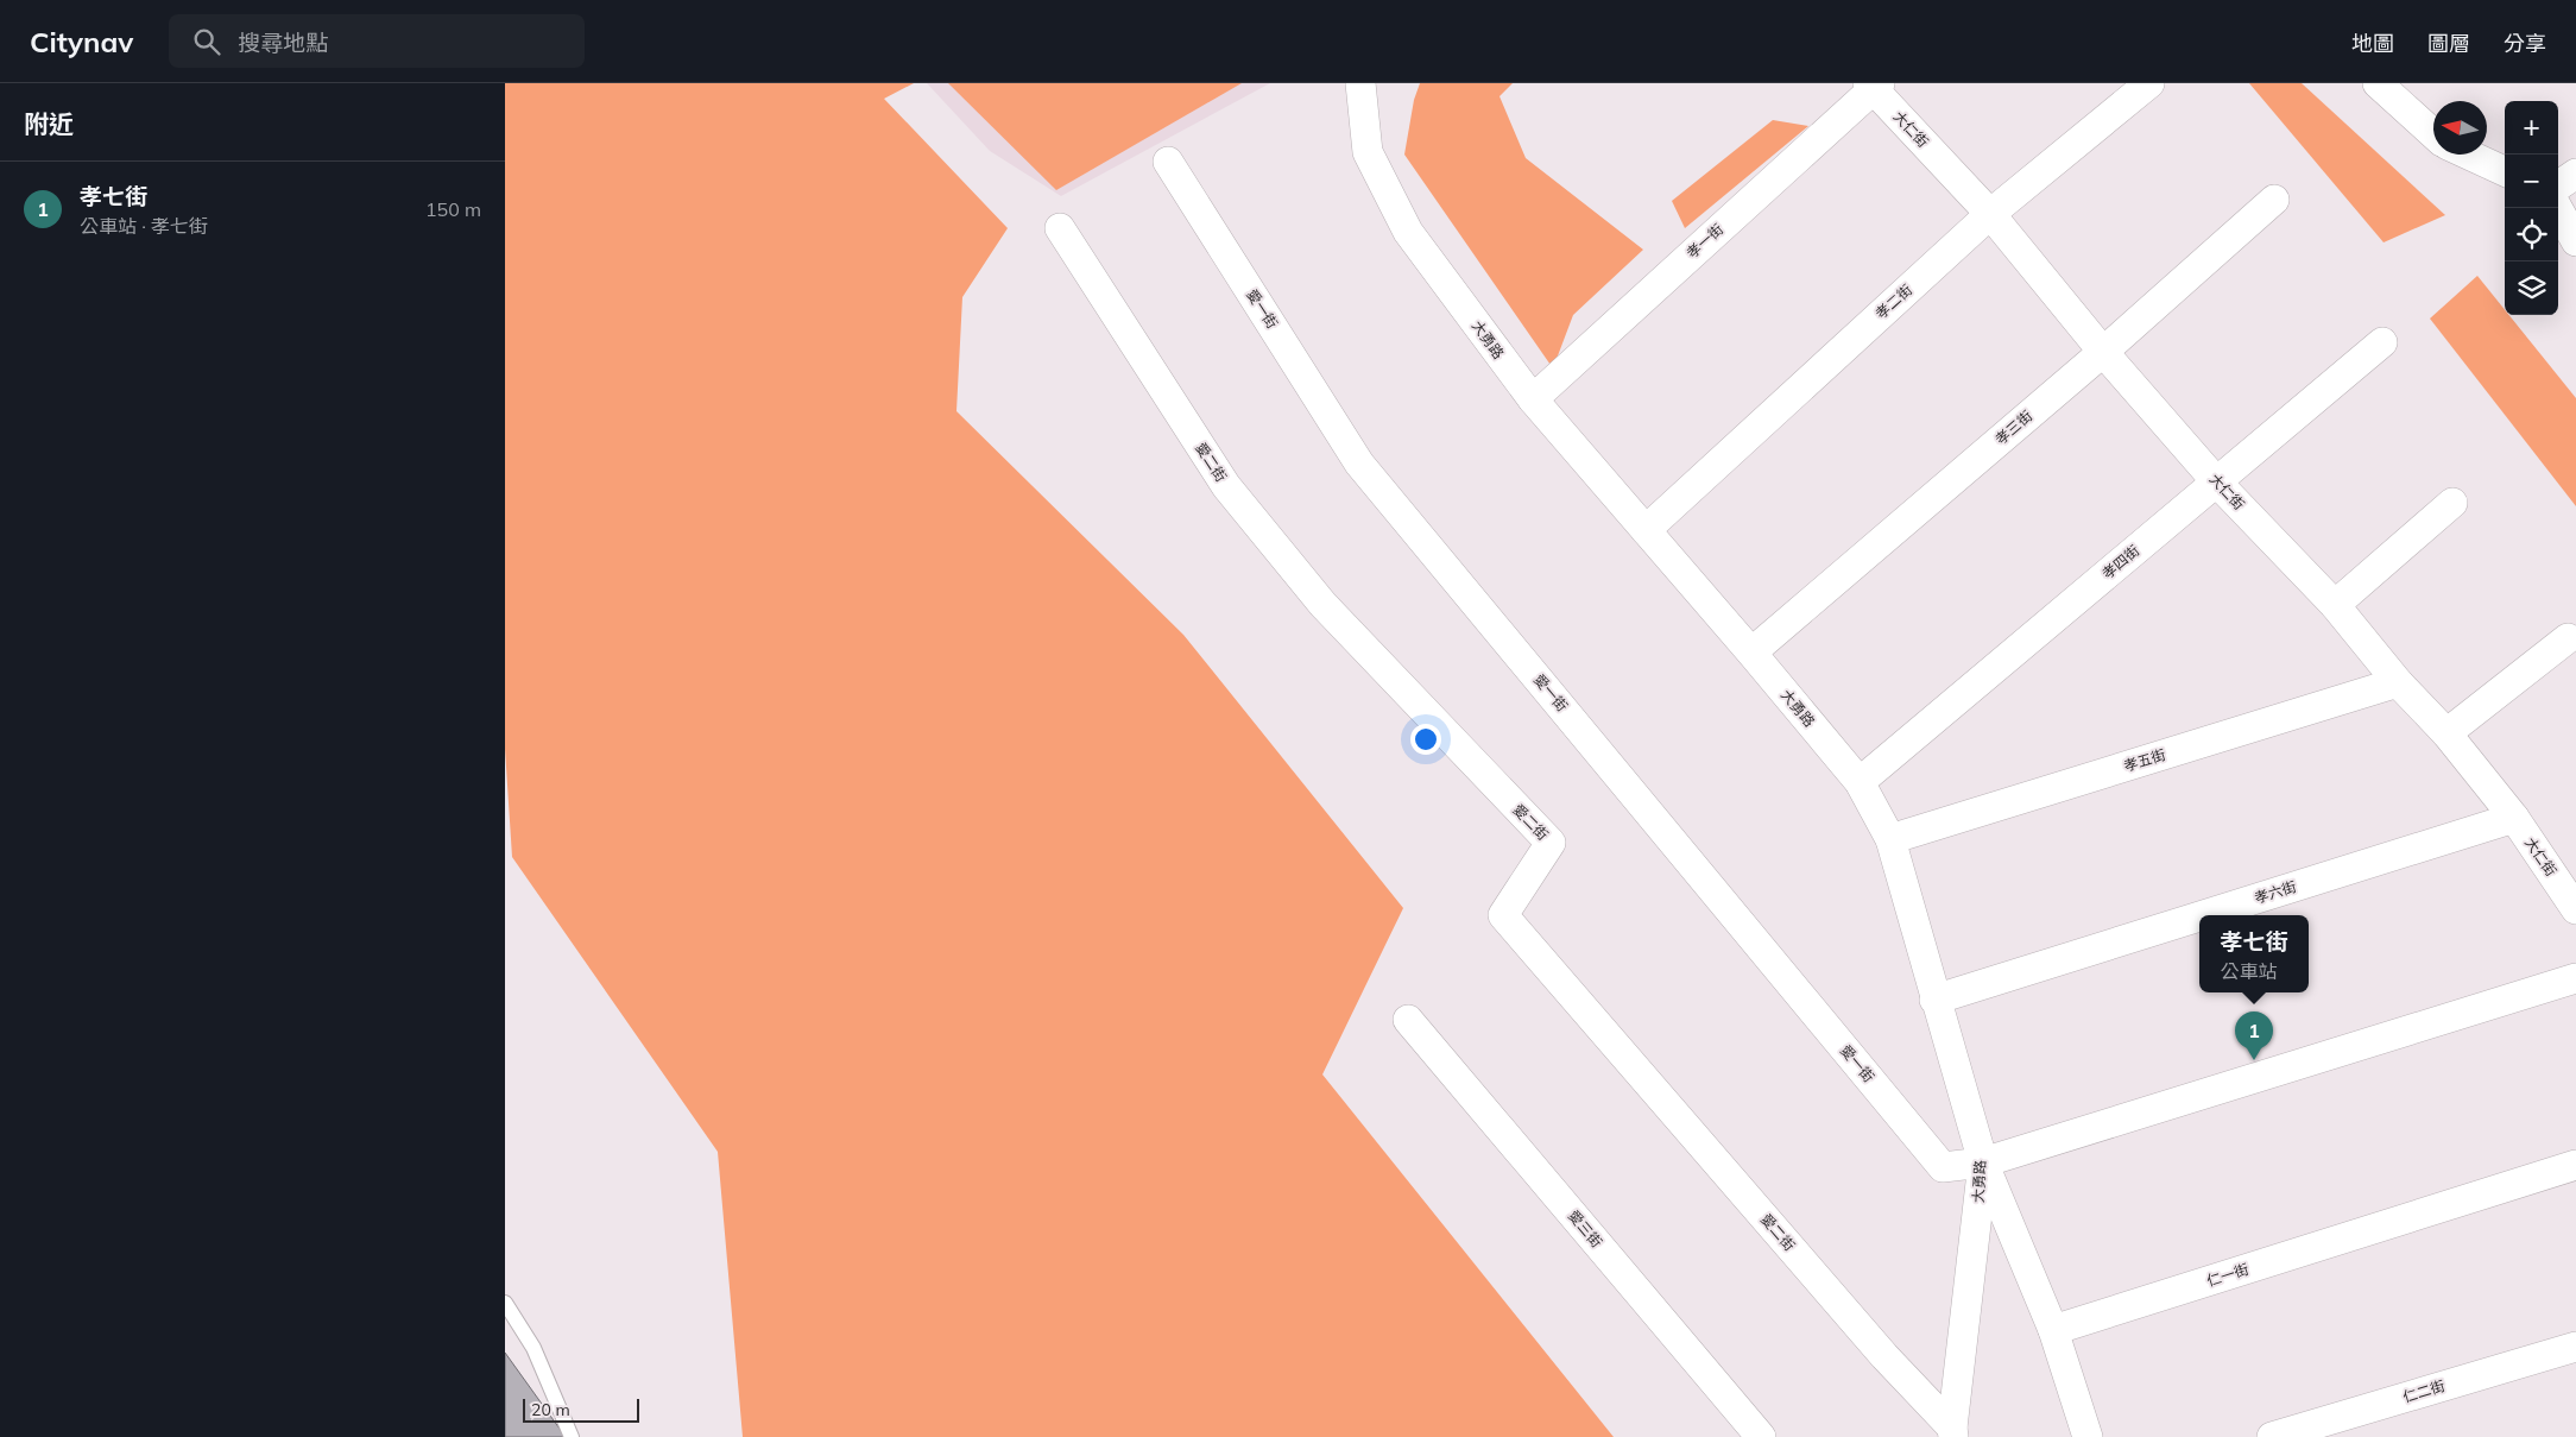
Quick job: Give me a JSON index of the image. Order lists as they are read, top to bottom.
{
  "streets": {
    "street": [
      "大仁街",
      "孝一街",
      "孝二街",
      "愛一街",
      "大勇路",
      "孝三街",
      "愛二街",
      "孝四街",
      "孝五街",
      "孝六街",
      "愛三街",
      "仁一街",
      "仁二街"
    ]
  },
  "crossings": [
    ["大仁街", "孝一街"],
    ["大仁街", "孝二街"],
    ["大仁街", "孝三街"],
    ["大仁街", "孝四街"],
    ["大仁街", "孝五街"],
    ["大仁街", "孝六街"],
    ["孝一街", "大勇路"],
    ["孝二街", "大勇路"],
    ["愛一街", "大勇路"],
    ["大勇路", "孝三街"],
    ["大勇路", "愛二街"],
    ["大勇路", "孝四街"],
    ["大勇路", "孝五街"],
    ["大勇路", "孝六街"]
  ],
  "scale_bar": "20 m",
  "north": "left",
  "page": {
    "header": "Citynav",
    "search": "搜尋地點",
    "nav": ["地圖", "圖層", "分享"],
    "heading": "附近",
    "map_buttons": ["+", "−"],
    "list": [
      {
        "mark": "1",
        "name": "孝七街",
        "note": "公車站 · 孝七街",
        "value": "150 m"
      }
    ],
    "popup": ["孝七街", "公車站"],
    "pins": "1",
    "scale": "20 m"
  }
}
